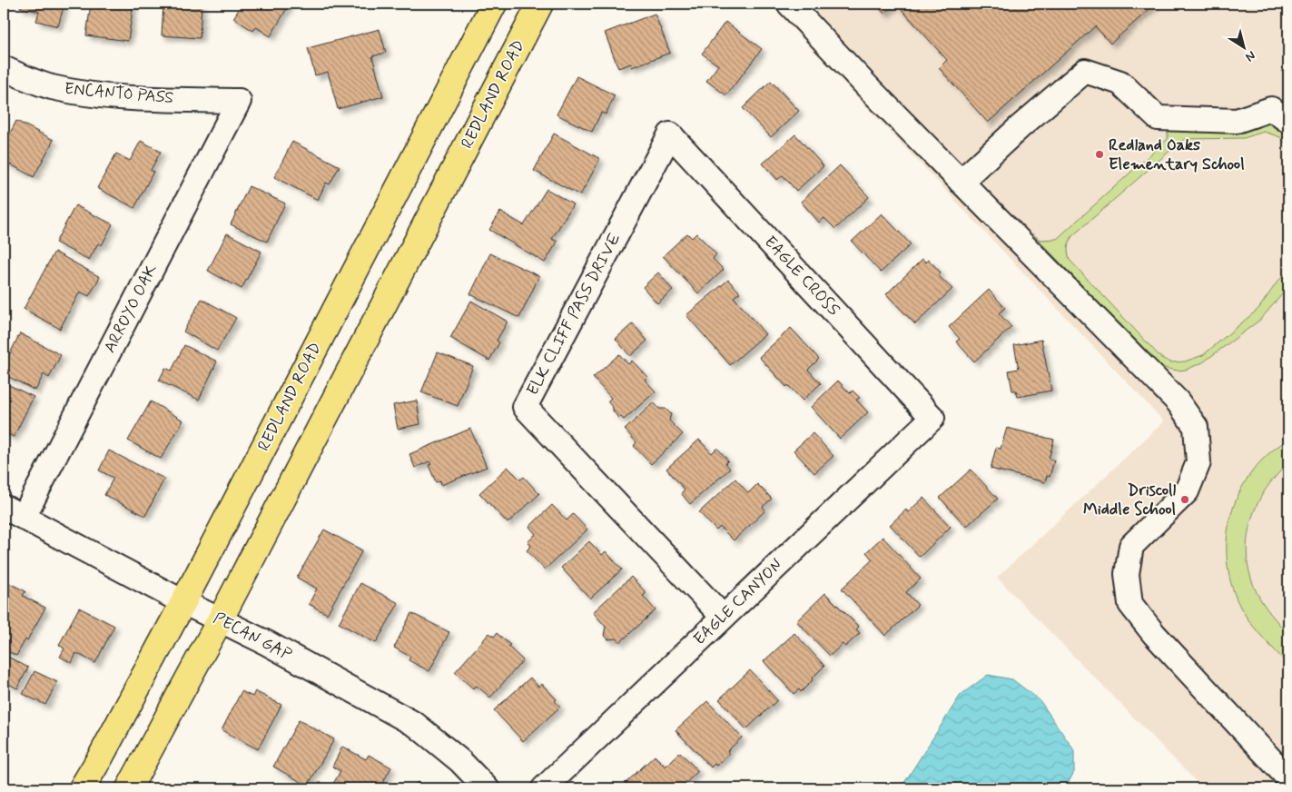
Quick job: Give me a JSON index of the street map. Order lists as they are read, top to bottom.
{
  "streets": {
    "main road": ["REDLAND ROAD"],
    "street": [
      "ENCANTO PASS",
      "EAGLE CROSS",
      "ARROYO OAK",
      "ELK CLIFF PASS DRIVE",
      "EAGLE CANYON",
      "PECAN GAP"
    ]
  },
  "crossings": [
    ["ENCANTO PASS", "ARROYO OAK"],
    ["REDLAND ROAD", "PECAN GAP"],
    ["EAGLE CROSS", "ELK CLIFF PASS DRIVE"],
    ["EAGLE CROSS", "EAGLE CANYON"],
    ["ARROYO OAK", "PECAN GAP"],
    ["ELK CLIFF PASS DRIVE", "EAGLE CANYON"]
  ],
  "places": ["Redland Oaks Elementary School", "Driscoll Middle School"],
  "north": "bottom right"
}
